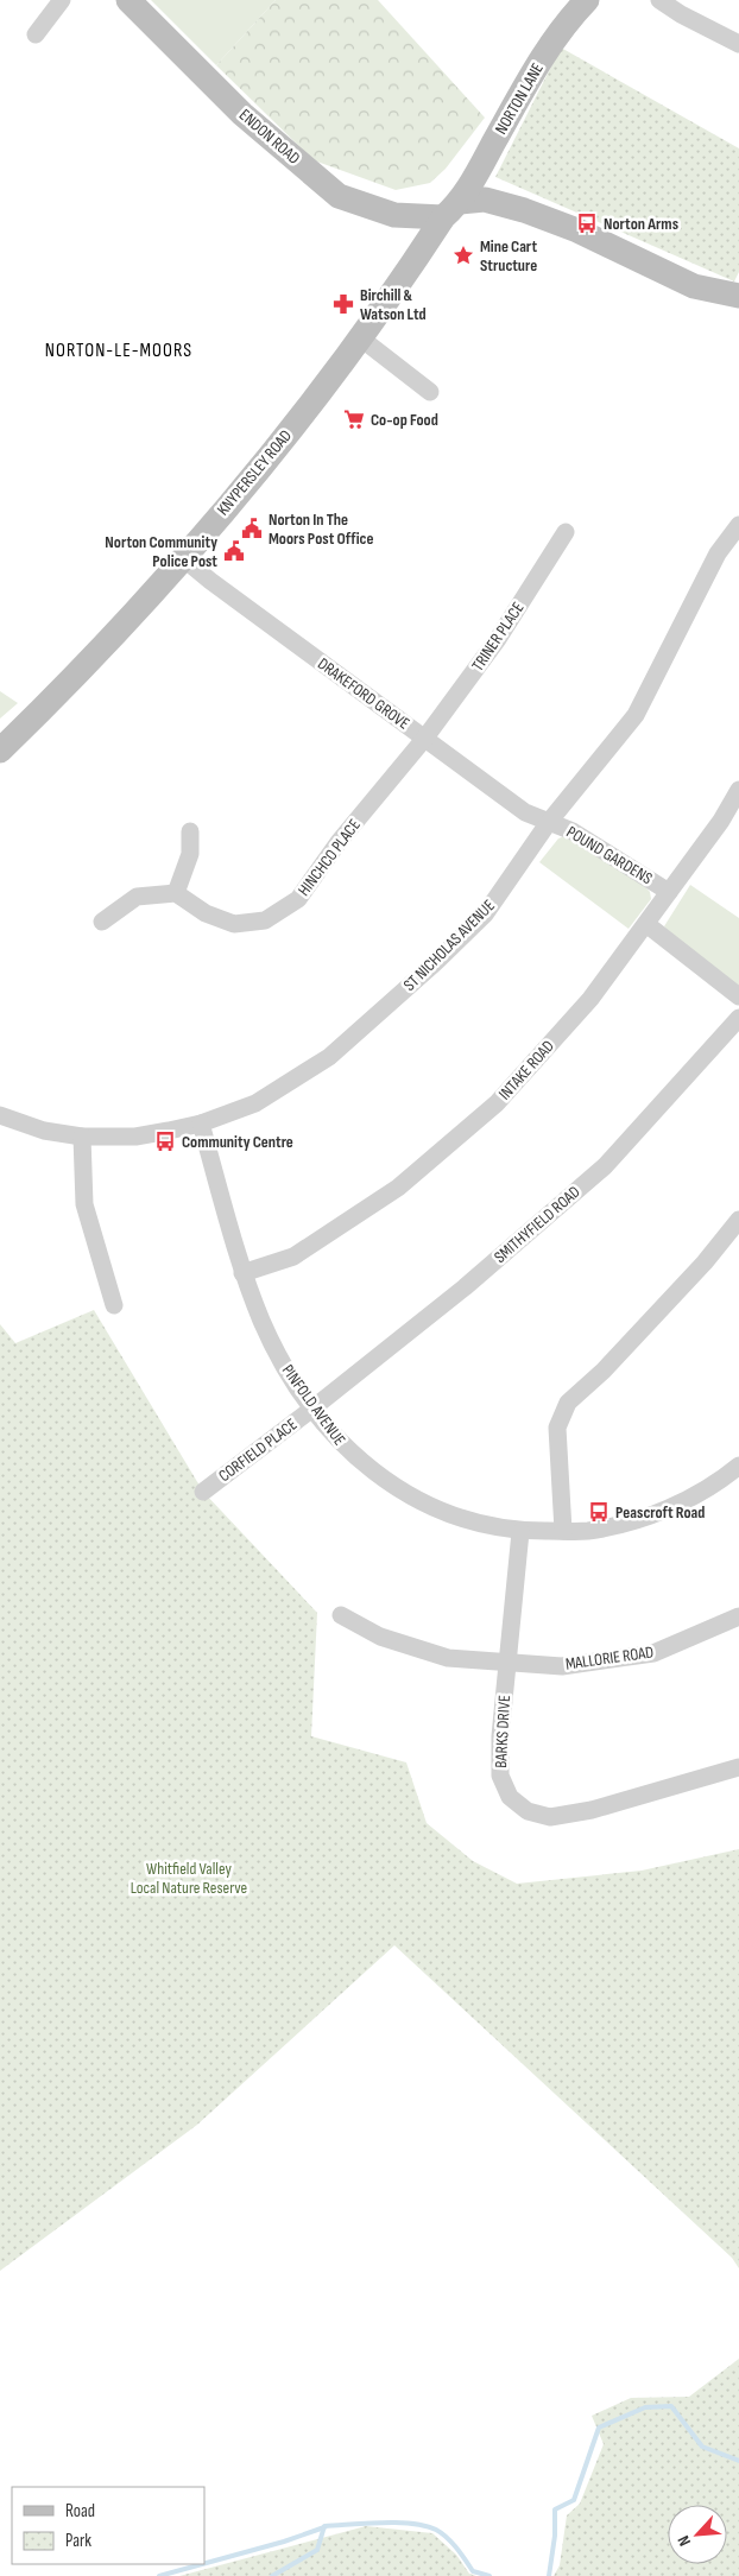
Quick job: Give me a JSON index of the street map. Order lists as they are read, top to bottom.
{
  "streets": {
    "street": [
      "NORTON LANE",
      "ENDON ROAD",
      "KNYPERSLEY ROAD",
      "TRINER PLACE",
      "DRAKEFORD GROVE",
      "POUND GARDENS",
      "HINCHCO PLACE",
      "ST NICHOLAS AVENUE",
      "INTAKE ROAD",
      "SMITHYFIELD ROAD",
      "PINFOLD AVENUE",
      "CORFIELD PLACE",
      "MALLORIE ROAD",
      "BARKS DRIVE"
    ]
  },
  "crossings": [
    ["NORTON LANE", "ENDON ROAD"],
    ["NORTON LANE", "KNYPERSLEY ROAD"],
    ["ENDON ROAD", "KNYPERSLEY ROAD"],
    ["KNYPERSLEY ROAD", "DRAKEFORD GROVE"],
    ["TRINER PLACE", "DRAKEFORD GROVE"],
    ["TRINER PLACE", "HINCHCO PLACE"],
    ["DRAKEFORD GROVE", "POUND GARDENS"],
    ["DRAKEFORD GROVE", "HINCHCO PLACE"],
    ["DRAKEFORD GROVE", "ST NICHOLAS AVENUE"],
    ["POUND GARDENS", "ST NICHOLAS AVENUE"],
    ["POUND GARDENS", "INTAKE ROAD"],
    ["ST NICHOLAS AVENUE", "PINFOLD AVENUE"],
    ["INTAKE ROAD", "PINFOLD AVENUE"],
    ["SMITHYFIELD ROAD", "PINFOLD AVENUE"],
    ["SMITHYFIELD ROAD", "CORFIELD PLACE"],
    ["PINFOLD AVENUE", "CORFIELD PLACE"],
    ["PINFOLD AVENUE", "BARKS DRIVE"],
    ["MALLORIE ROAD", "BARKS DRIVE"]
  ],
  "districts": ["NORTON-LE-MOORS"],
  "parks": ["Whitfield Valley Local Nature Reserve"],
  "places": {
    "bus stop": ["Norton Arms", "Community Centre", "Peascroft Road"],
    "place": ["Mine Cart Structure"],
    "pharmacy": ["Birchill & Watson Ltd"],
    "supermarket": ["Co-op Food"],
    "public building": ["Norton In The Moors Post Office", "Norton Community Police Post"]
  },
  "legend": ["Road", "Park"],
  "north": "bottom left"
}
